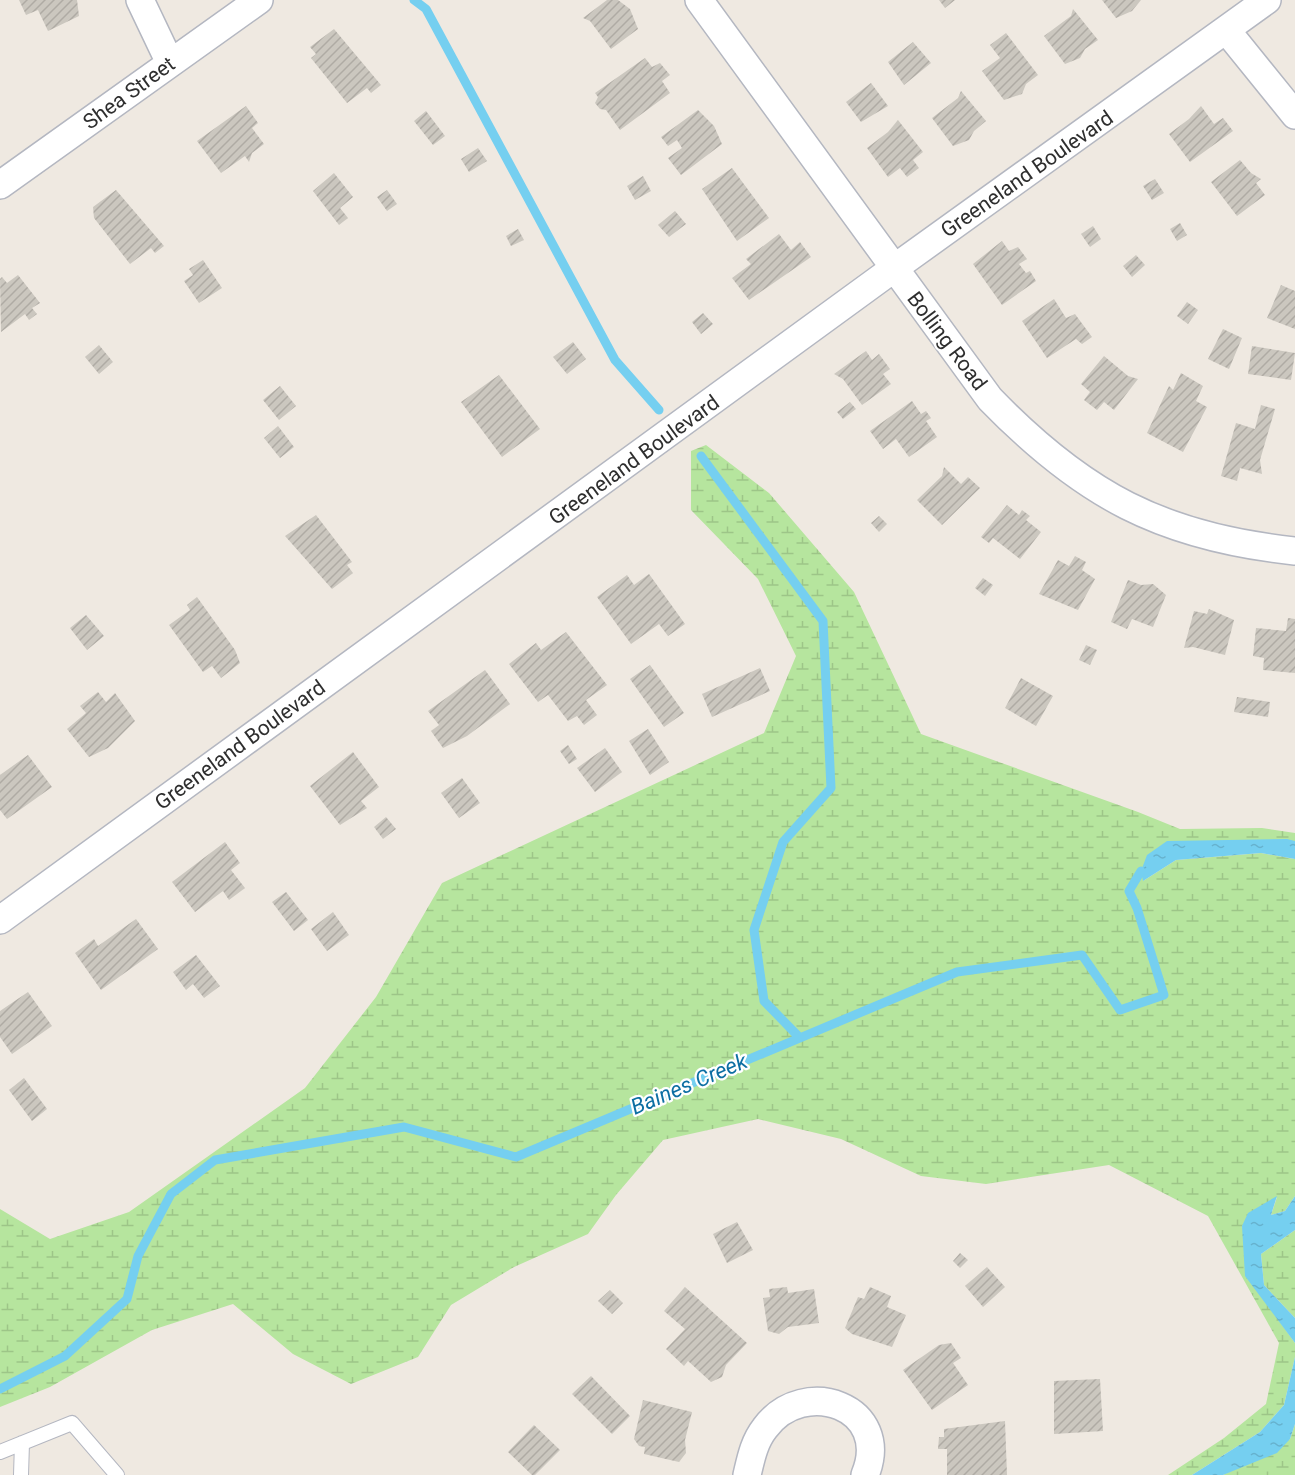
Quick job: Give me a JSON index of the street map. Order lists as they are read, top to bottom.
{
  "streets": {
    "street": ["Shea Street", "Greeneland Boulevard", "Bolling Road"]
  },
  "crossings": [
    ["Greeneland Boulevard", "Bolling Road"]
  ],
  "water": ["Baines Creek"]
}
